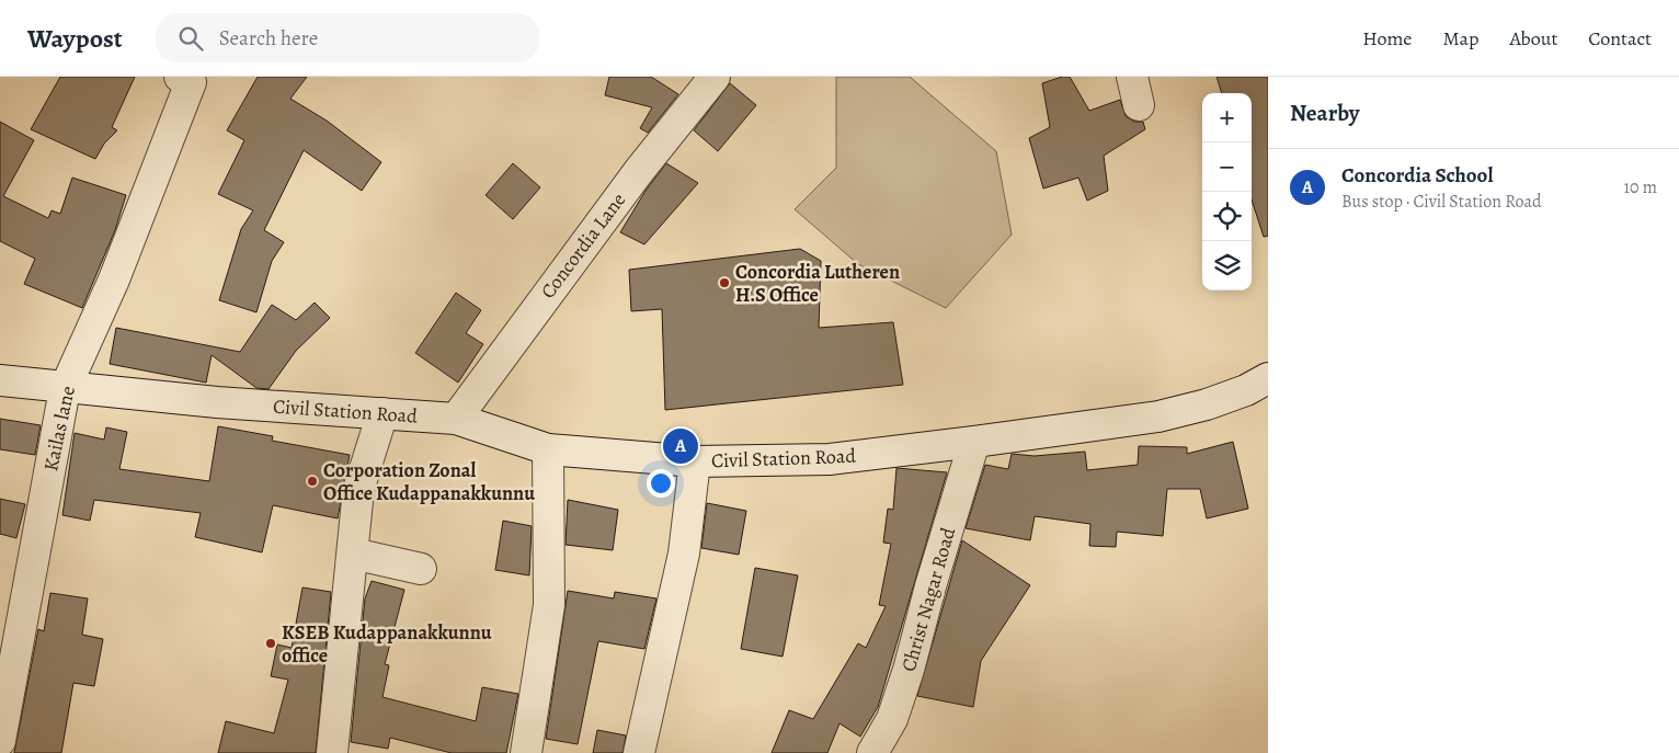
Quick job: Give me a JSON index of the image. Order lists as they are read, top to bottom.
{
  "streets": {
    "street": [
      "Concordia Lane",
      "Civil Station Road",
      "Kailas lane",
      "Christ Nagar Road"
    ]
  },
  "crossings": [
    ["Concordia Lane", "Civil Station Road"],
    ["Civil Station Road", "Kailas lane"],
    ["Civil Station Road", "Christ Nagar Road"]
  ],
  "places": ["Concordia Lutheren H.S Office", "Corporation Zonal Office Kudappanakkunnu", "KSEB Kudappanakkunnu office"],
  "page": {
    "header": "Waypost",
    "search": "Search here",
    "nav": [
      "Home",
      "Map",
      "About",
      "Contact"
    ],
    "heading": "Nearby",
    "map_buttons": ["+", "−"],
    "list": [
      {
        "mark": "A",
        "name": "Concordia School",
        "note": "Bus stop · Civil Station Road",
        "value": "10 m"
      }
    ],
    "pins": "A"
  }
}
